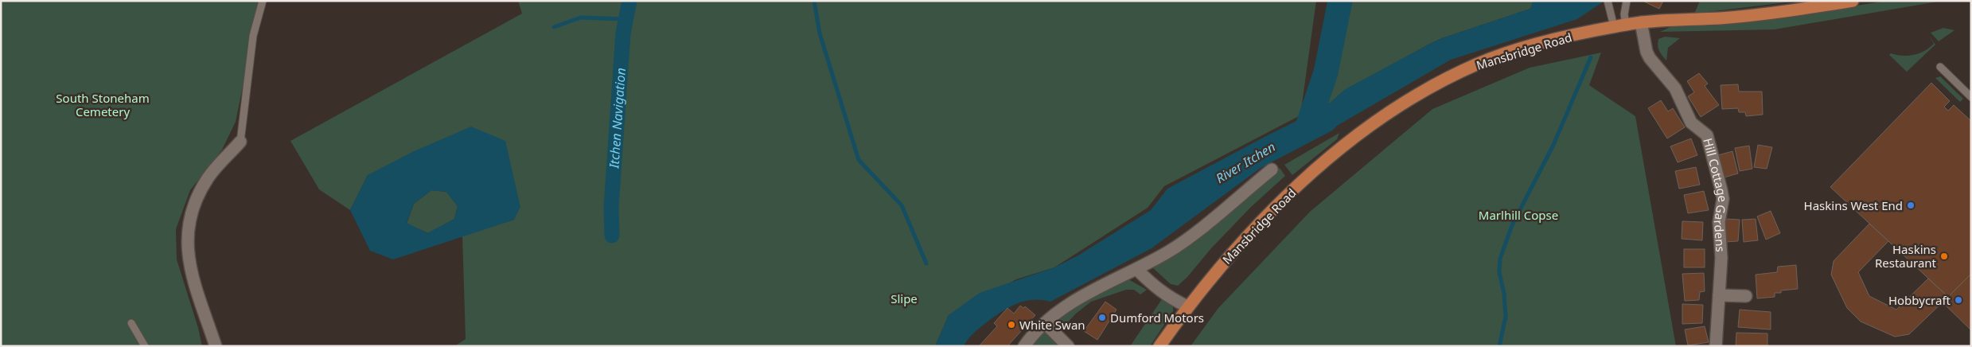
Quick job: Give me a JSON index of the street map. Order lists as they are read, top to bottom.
{
  "streets": {
    "main road": ["Mansbridge Road"],
    "street": ["Hill Cottage Gardens"]
  },
  "crossings": [
    ["Mansbridge Road", "Hill Cottage Gardens"]
  ],
  "water": ["Itchen Navigation", "River Itchen"],
  "parks": ["South Stoneham Cemetery", "Marlhill Copse", "Slipe"],
  "places": [
    "Haskins West End",
    "Haskins Restaurant",
    "Hobbycraft",
    "Dumford Motors",
    "White Swan"
  ]
}
